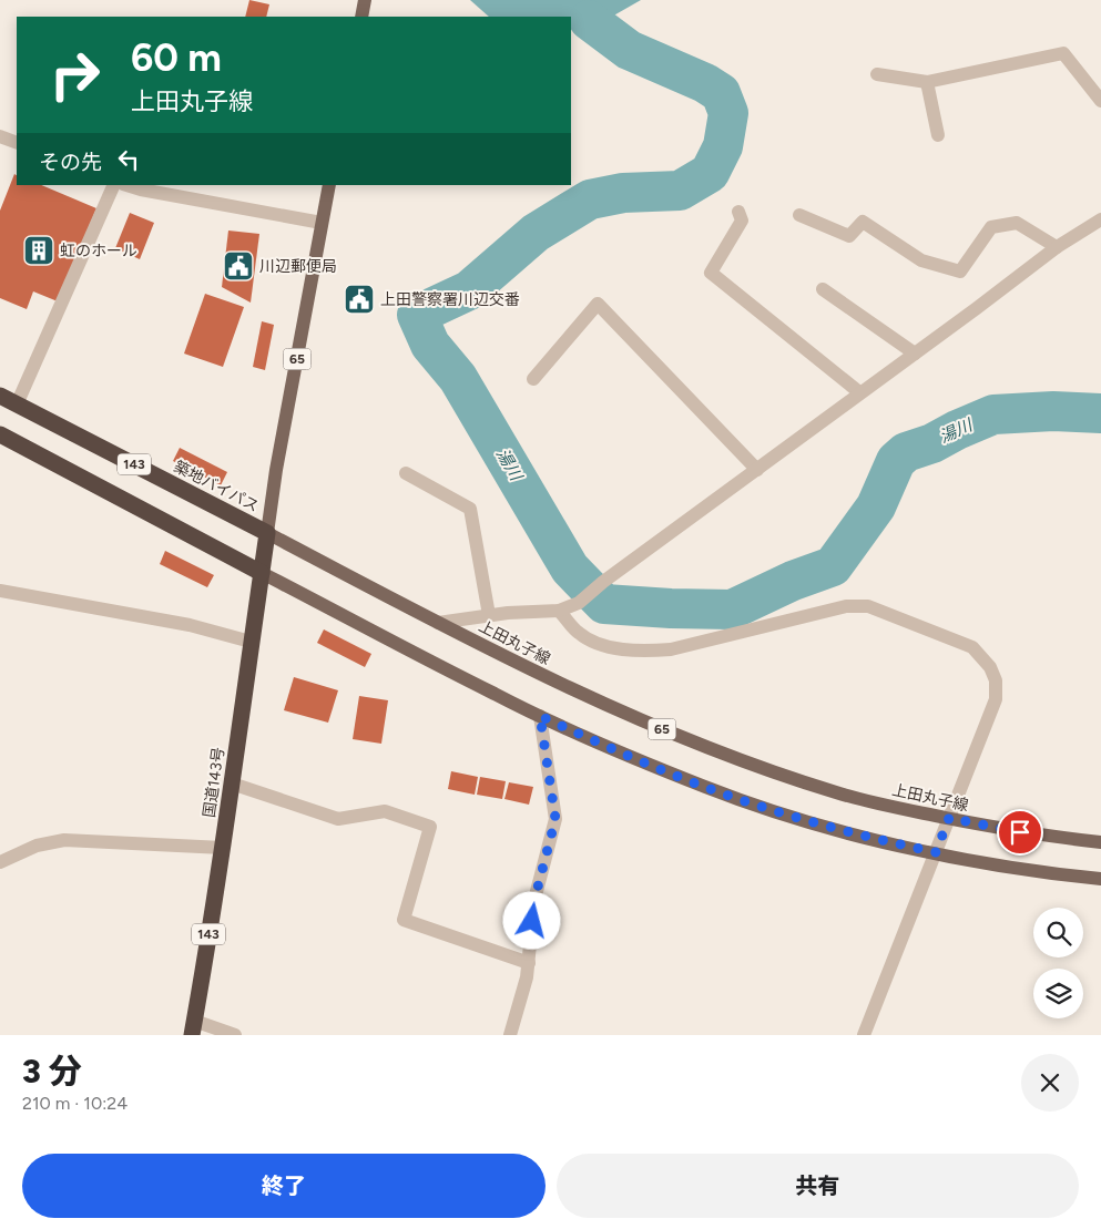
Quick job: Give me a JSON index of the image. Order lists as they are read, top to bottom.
{
  "streets": {
    "highway": ["143", "築地バイパス", "国道143号"],
    "main road": ["65", "上田丸子線"]
  },
  "crossings": [
    ["65", "143"],
    ["65", "築地バイパス"],
    ["65", "上田丸子線"],
    ["65", "国道143号"],
    ["143", "国道143号"],
    ["築地バイパス", "上田丸子線"],
    ["築地バイパス", "国道143号"],
    ["上田丸子線", "国道143号"]
  ],
  "water": ["湯川"],
  "places": {
    "building": ["虹のホール"],
    "public building": ["川辺郵便局", "上田警察署川辺交番"]
  },
  "page": {
    "turn": ["60 m", "上田丸子線"],
    "then": "その先",
    "heading": ["3 分", "210 m · 10:24"],
    "buttons": ["終了", "共有"]
  }
}
